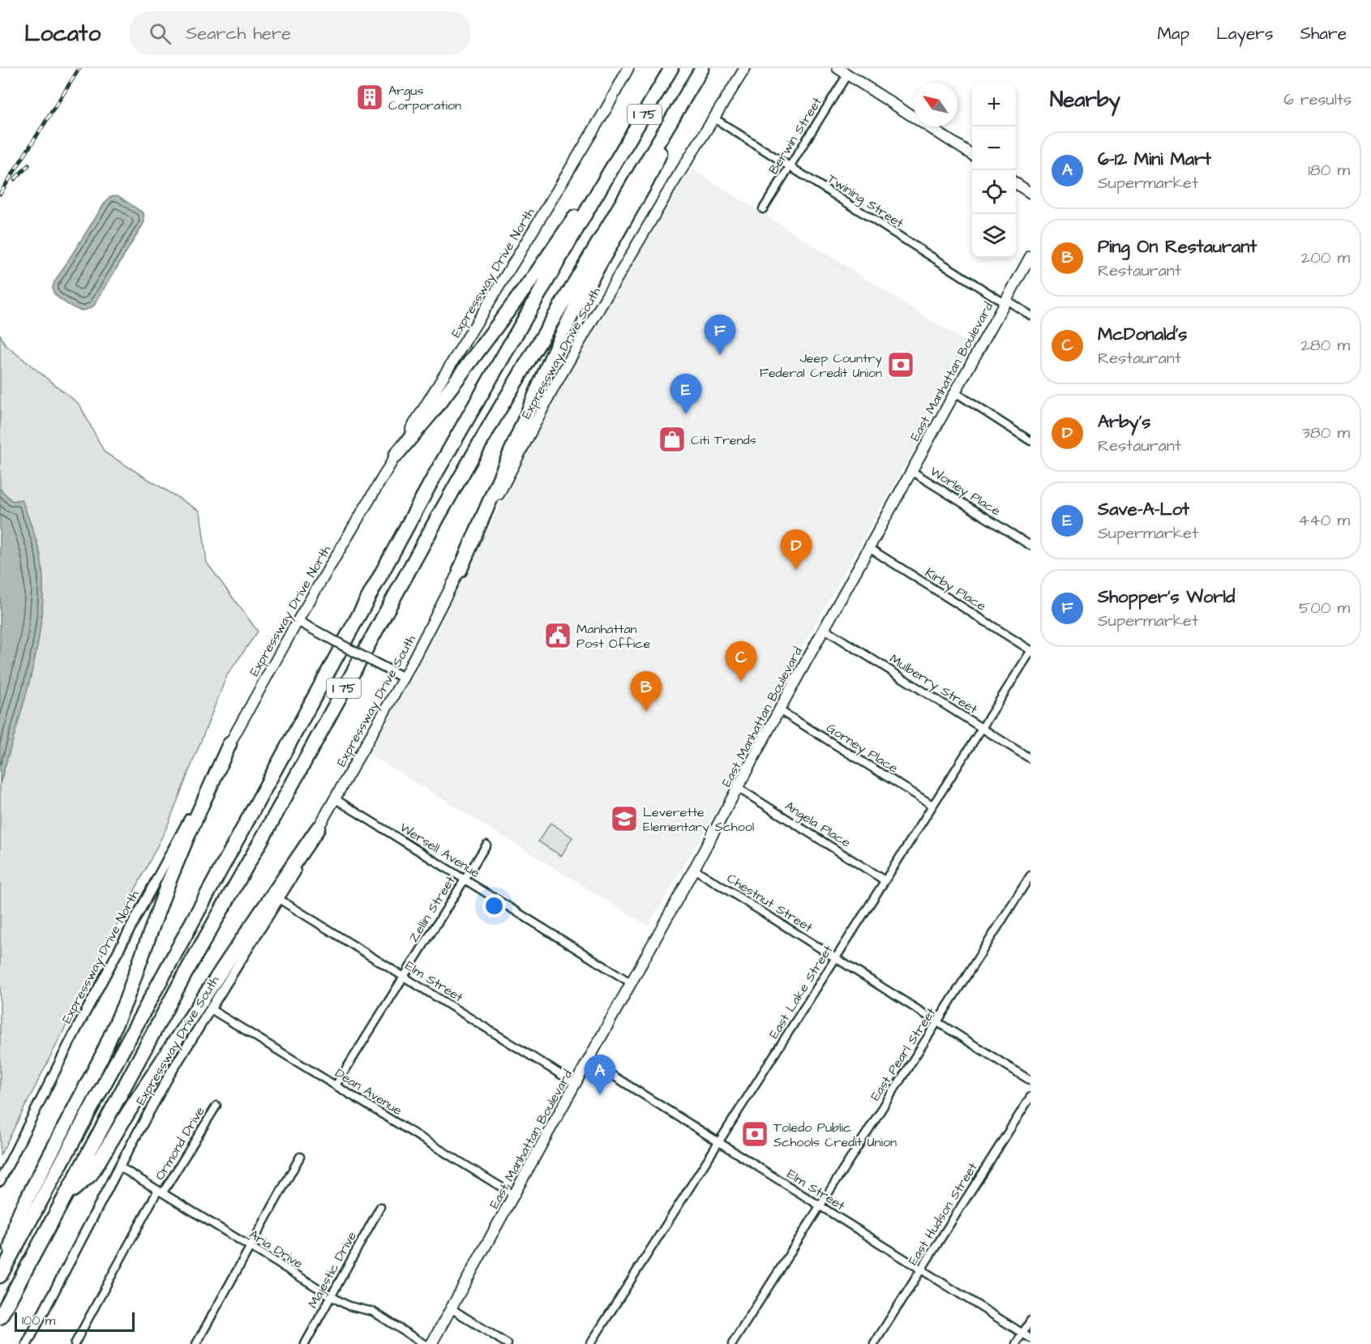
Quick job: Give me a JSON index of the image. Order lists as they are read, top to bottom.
{
  "streets": {
    "highway": ["I 75"],
    "main road": ["Expressway Drive North", "Expressway Drive South", "East Manhattan Boulevard"],
    "street": [
      "Berwin Street",
      "Twining Street",
      "Worley Place",
      "Kirby Place",
      "Mulberry Street",
      "Gorney Place",
      "Angela Place",
      "Wersell Avenue",
      "Chestnut Street",
      "Zellin Street",
      "Elm Street",
      "East Lake Street",
      "East Pearl Street",
      "Dean Avenue",
      "Ormond Drive",
      "East Hudson Street",
      "Aria Drive",
      "Majestic Drive"
    ]
  },
  "crossings": [
    ["Berwin Street", "Twining Street"],
    ["Twining Street", "Expressway Drive South"],
    ["Twining Street", "East Manhattan Boulevard"],
    ["Expressway Drive South", "Wersell Avenue"],
    ["Expressway Drive South", "Elm Street"],
    ["Expressway Drive South", "Dean Avenue"],
    ["Expressway Drive South", "Aria Drive"],
    ["East Manhattan Boulevard", "Worley Place"],
    ["East Manhattan Boulevard", "Kirby Place"],
    ["East Manhattan Boulevard", "Mulberry Street"],
    ["East Manhattan Boulevard", "Gorney Place"],
    ["East Manhattan Boulevard", "Angela Place"],
    ["East Manhattan Boulevard", "Wersell Avenue"],
    ["East Manhattan Boulevard", "Chestnut Street"],
    ["East Manhattan Boulevard", "Elm Street"],
    ["East Manhattan Boulevard", "Dean Avenue"],
    ["Kirby Place", "East Lake Street"],
    ["Mulberry Street", "East Lake Street"],
    ["Gorney Place", "East Lake Street"],
    ["Angela Place", "East Lake Street"],
    ["Wersell Avenue", "Zellin Street"],
    ["Chestnut Street", "East Lake Street"],
    ["Chestnut Street", "East Pearl Street"],
    ["Zellin Street", "Elm Street"],
    ["Zellin Street", "Dean Avenue"],
    ["Elm Street", "East Lake Street"],
    ["Elm Street", "East Pearl Street"],
    ["Elm Street", "East Hudson Street"],
    ["Ormond Drive", "Aria Drive"],
    ["Aria Drive", "Majestic Drive"]
  ],
  "places": {
    "building": ["Argus Corporation"],
    "bank": ["Jeep Country Federal Credit Union", "Toledo Public Schools Credit Union"],
    "shop": ["Citi Trends"],
    "public building": ["Manhattan Post Office"],
    "school or university": ["Leverette Elementary School"]
  },
  "scale_bar": "100 m",
  "north": "top left",
  "page": {
    "header": "Locato",
    "search": "Search here",
    "nav": ["Map", "Layers", "Share"],
    "heading": ["Nearby", "6 results"],
    "map_buttons": ["+", "−"],
    "list": [
      {
        "mark": "A",
        "name": "6-12 Mini Mart",
        "note": "Supermarket",
        "value": "180 m"
      },
      {
        "mark": "B",
        "name": "Ping On Restaurant",
        "note": "Restaurant",
        "value": "200 m"
      },
      {
        "mark": "C",
        "name": "McDonald's",
        "note": "Restaurant",
        "value": "280 m"
      },
      {
        "mark": "D",
        "name": "Arby's",
        "note": "Restaurant",
        "value": "380 m"
      },
      {
        "mark": "E",
        "name": "Save-A-Lot",
        "note": "Supermarket",
        "value": "440 m"
      },
      {
        "mark": "F",
        "name": "Shopper's World",
        "note": "Supermarket",
        "value": "500 m"
      }
    ],
    "pins": [
      "F",
      "E",
      "D",
      "C",
      "B",
      "A"
    ],
    "scale": "100 m"
  }
}
